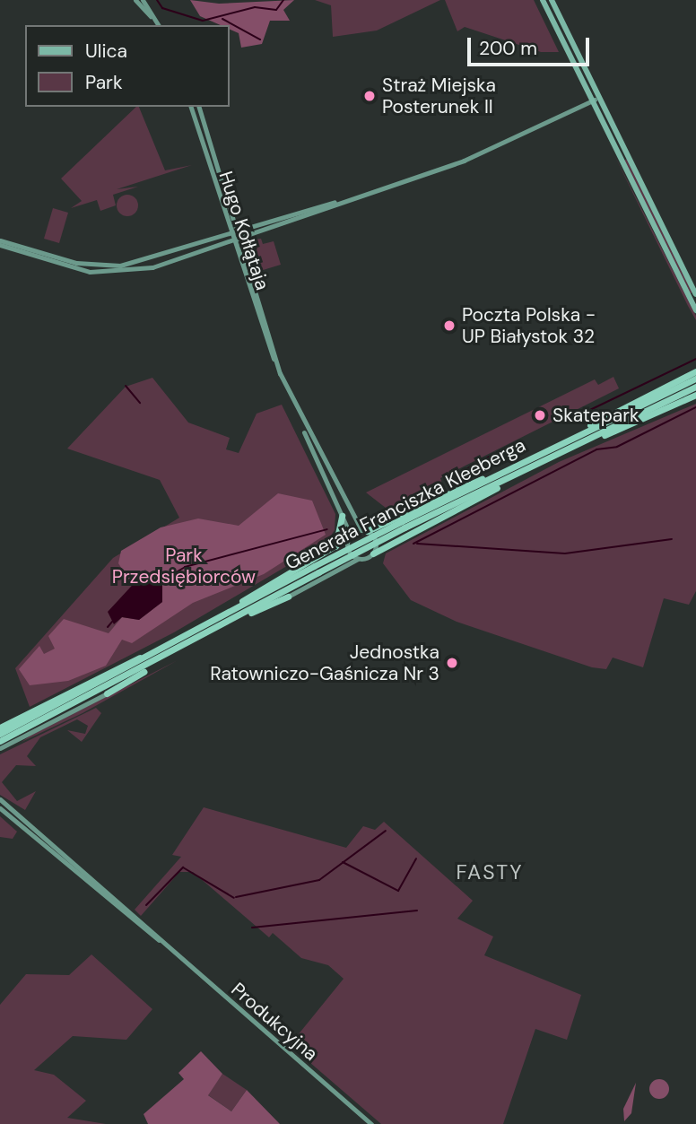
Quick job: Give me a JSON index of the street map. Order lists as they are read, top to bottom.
{
  "streets": {
    "highway": ["Generała Franciszka Kleeberga"],
    "street": ["Hugo Kołłątaja", "Produkcyjna"]
  },
  "districts": ["FASTY"],
  "parks": ["Park Przedsiębiorców"],
  "places": [
    "Straż Miejska Posterunek II",
    "Poczta Polska - UP Białystok 32",
    "Skatepark",
    "Jednostka Ratowniczo-Gaśnicza Nr 3"
  ],
  "legend": ["Ulica", "Park"],
  "scale_bar": "200 m"
}
